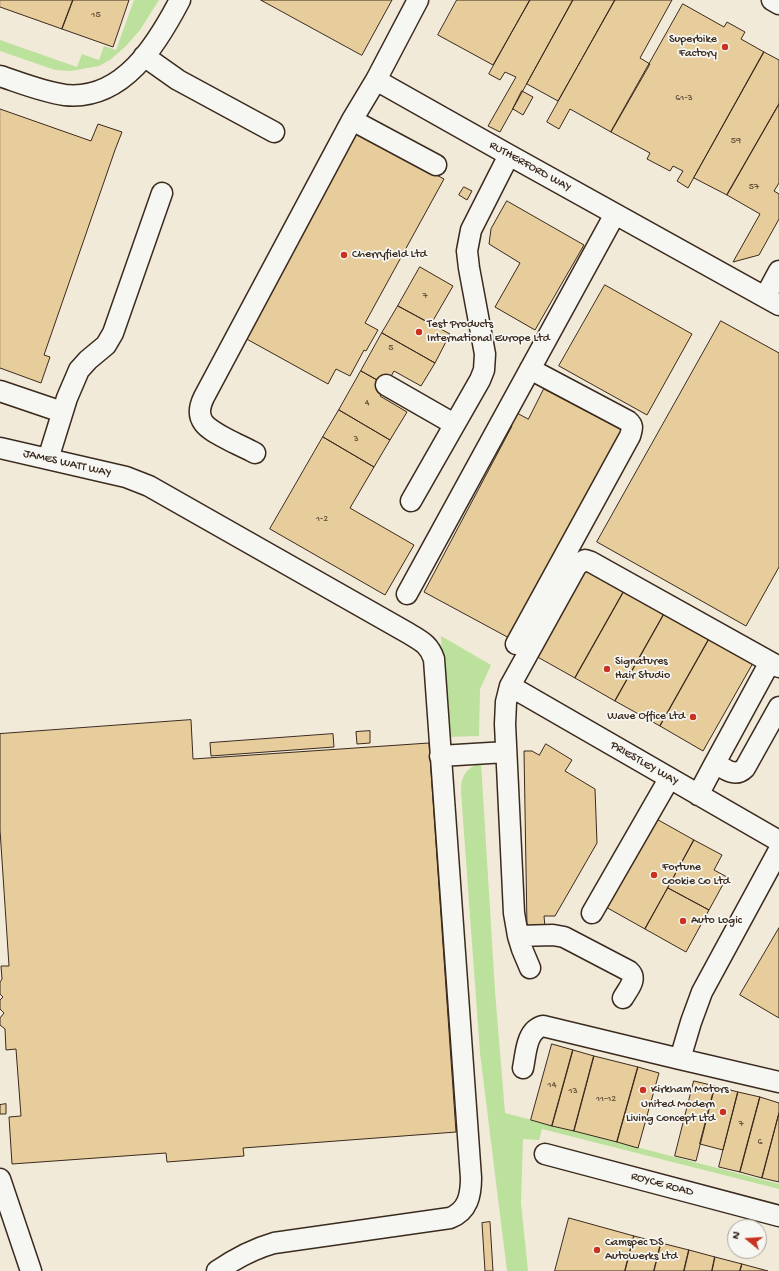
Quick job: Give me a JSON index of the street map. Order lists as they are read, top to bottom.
{
  "streets": {
    "street": [
      "RUTHERFORD WAY",
      "JAMES WATT WAY",
      "PRIESTLEY WAY",
      "ROYCE ROAD"
    ]
  },
  "places": [
    "Superbike Factory",
    "Cherryfield Ltd",
    "Test Products International Europe Ltd",
    "Signatures Hair Studio",
    "Wave Office Ltd",
    "Fortune Cookie Co Ltd",
    "Auto Logic",
    "Kirkham Motors",
    "United Modern Living Concept Ltd",
    "Camspec DS Autowerks Ltd"
  ],
  "house_numbers": [
    "15",
    "61-3",
    "59",
    "57",
    "7",
    "5",
    "4",
    "3",
    "1-2",
    "14",
    "13",
    "11-12",
    "7",
    "6"
  ],
  "north": "left"
}
